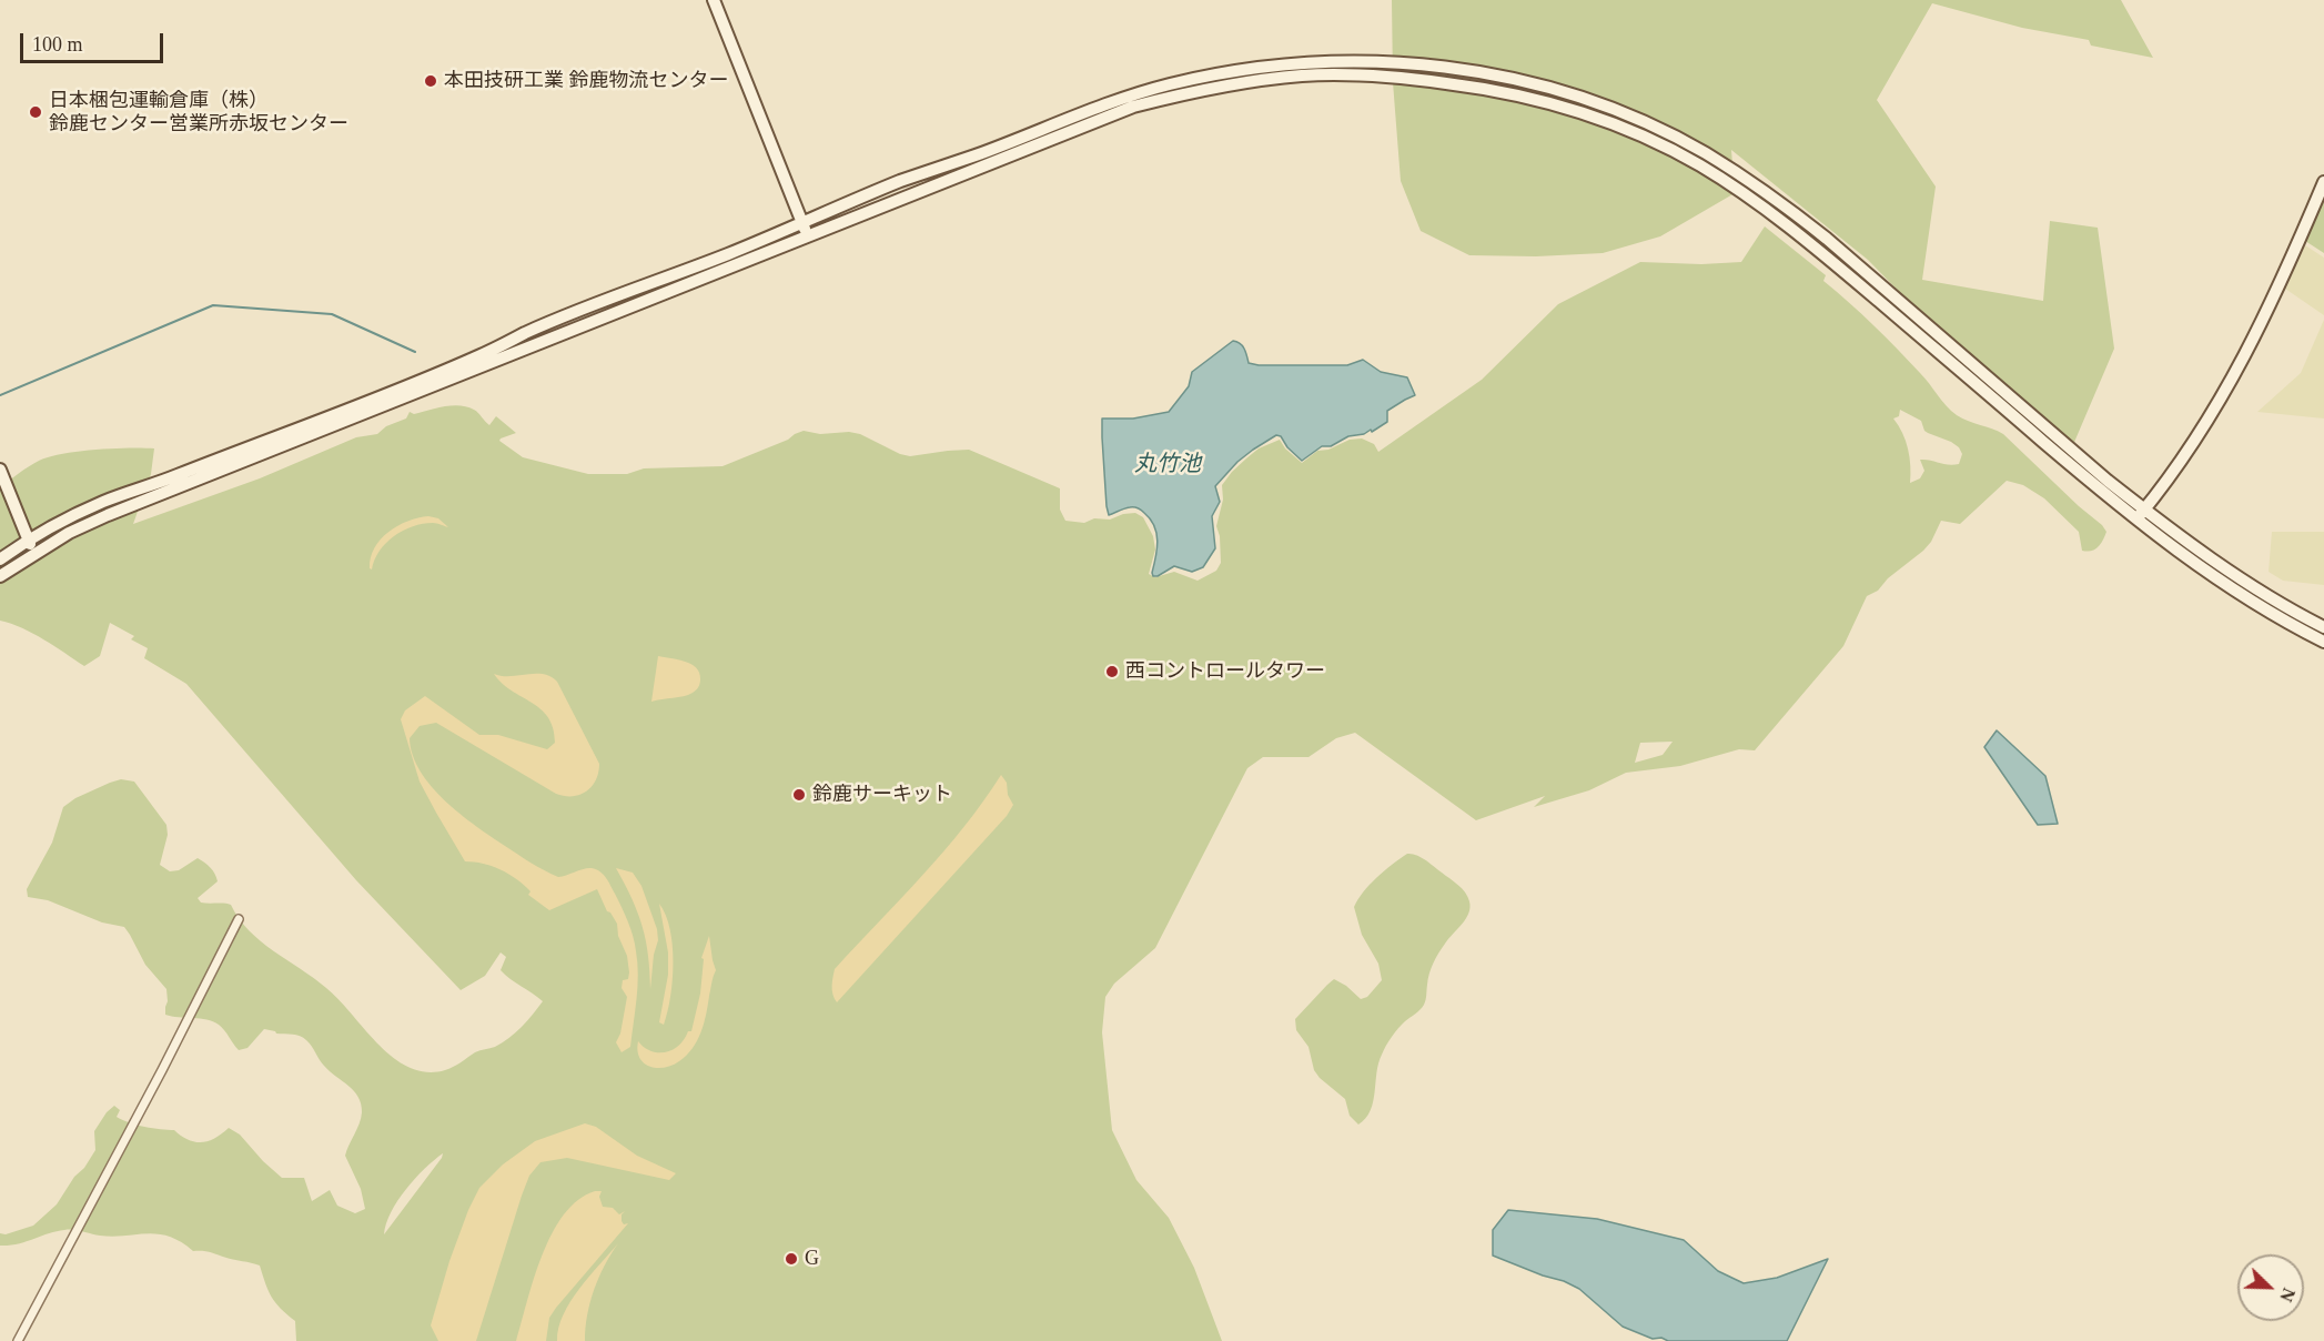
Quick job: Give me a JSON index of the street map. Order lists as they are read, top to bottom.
{
  "water": ["丸竹池"],
  "places": [
    "本田技研工業 鈴鹿物流センター",
    "日本梱包運輸倉庫（株） 鈴鹿センター営業所赤坂センター",
    "西コントロールタワー",
    "鈴鹿サーキット",
    "G"
  ],
  "scale_bar": "100 m",
  "north": "bottom right"
}
